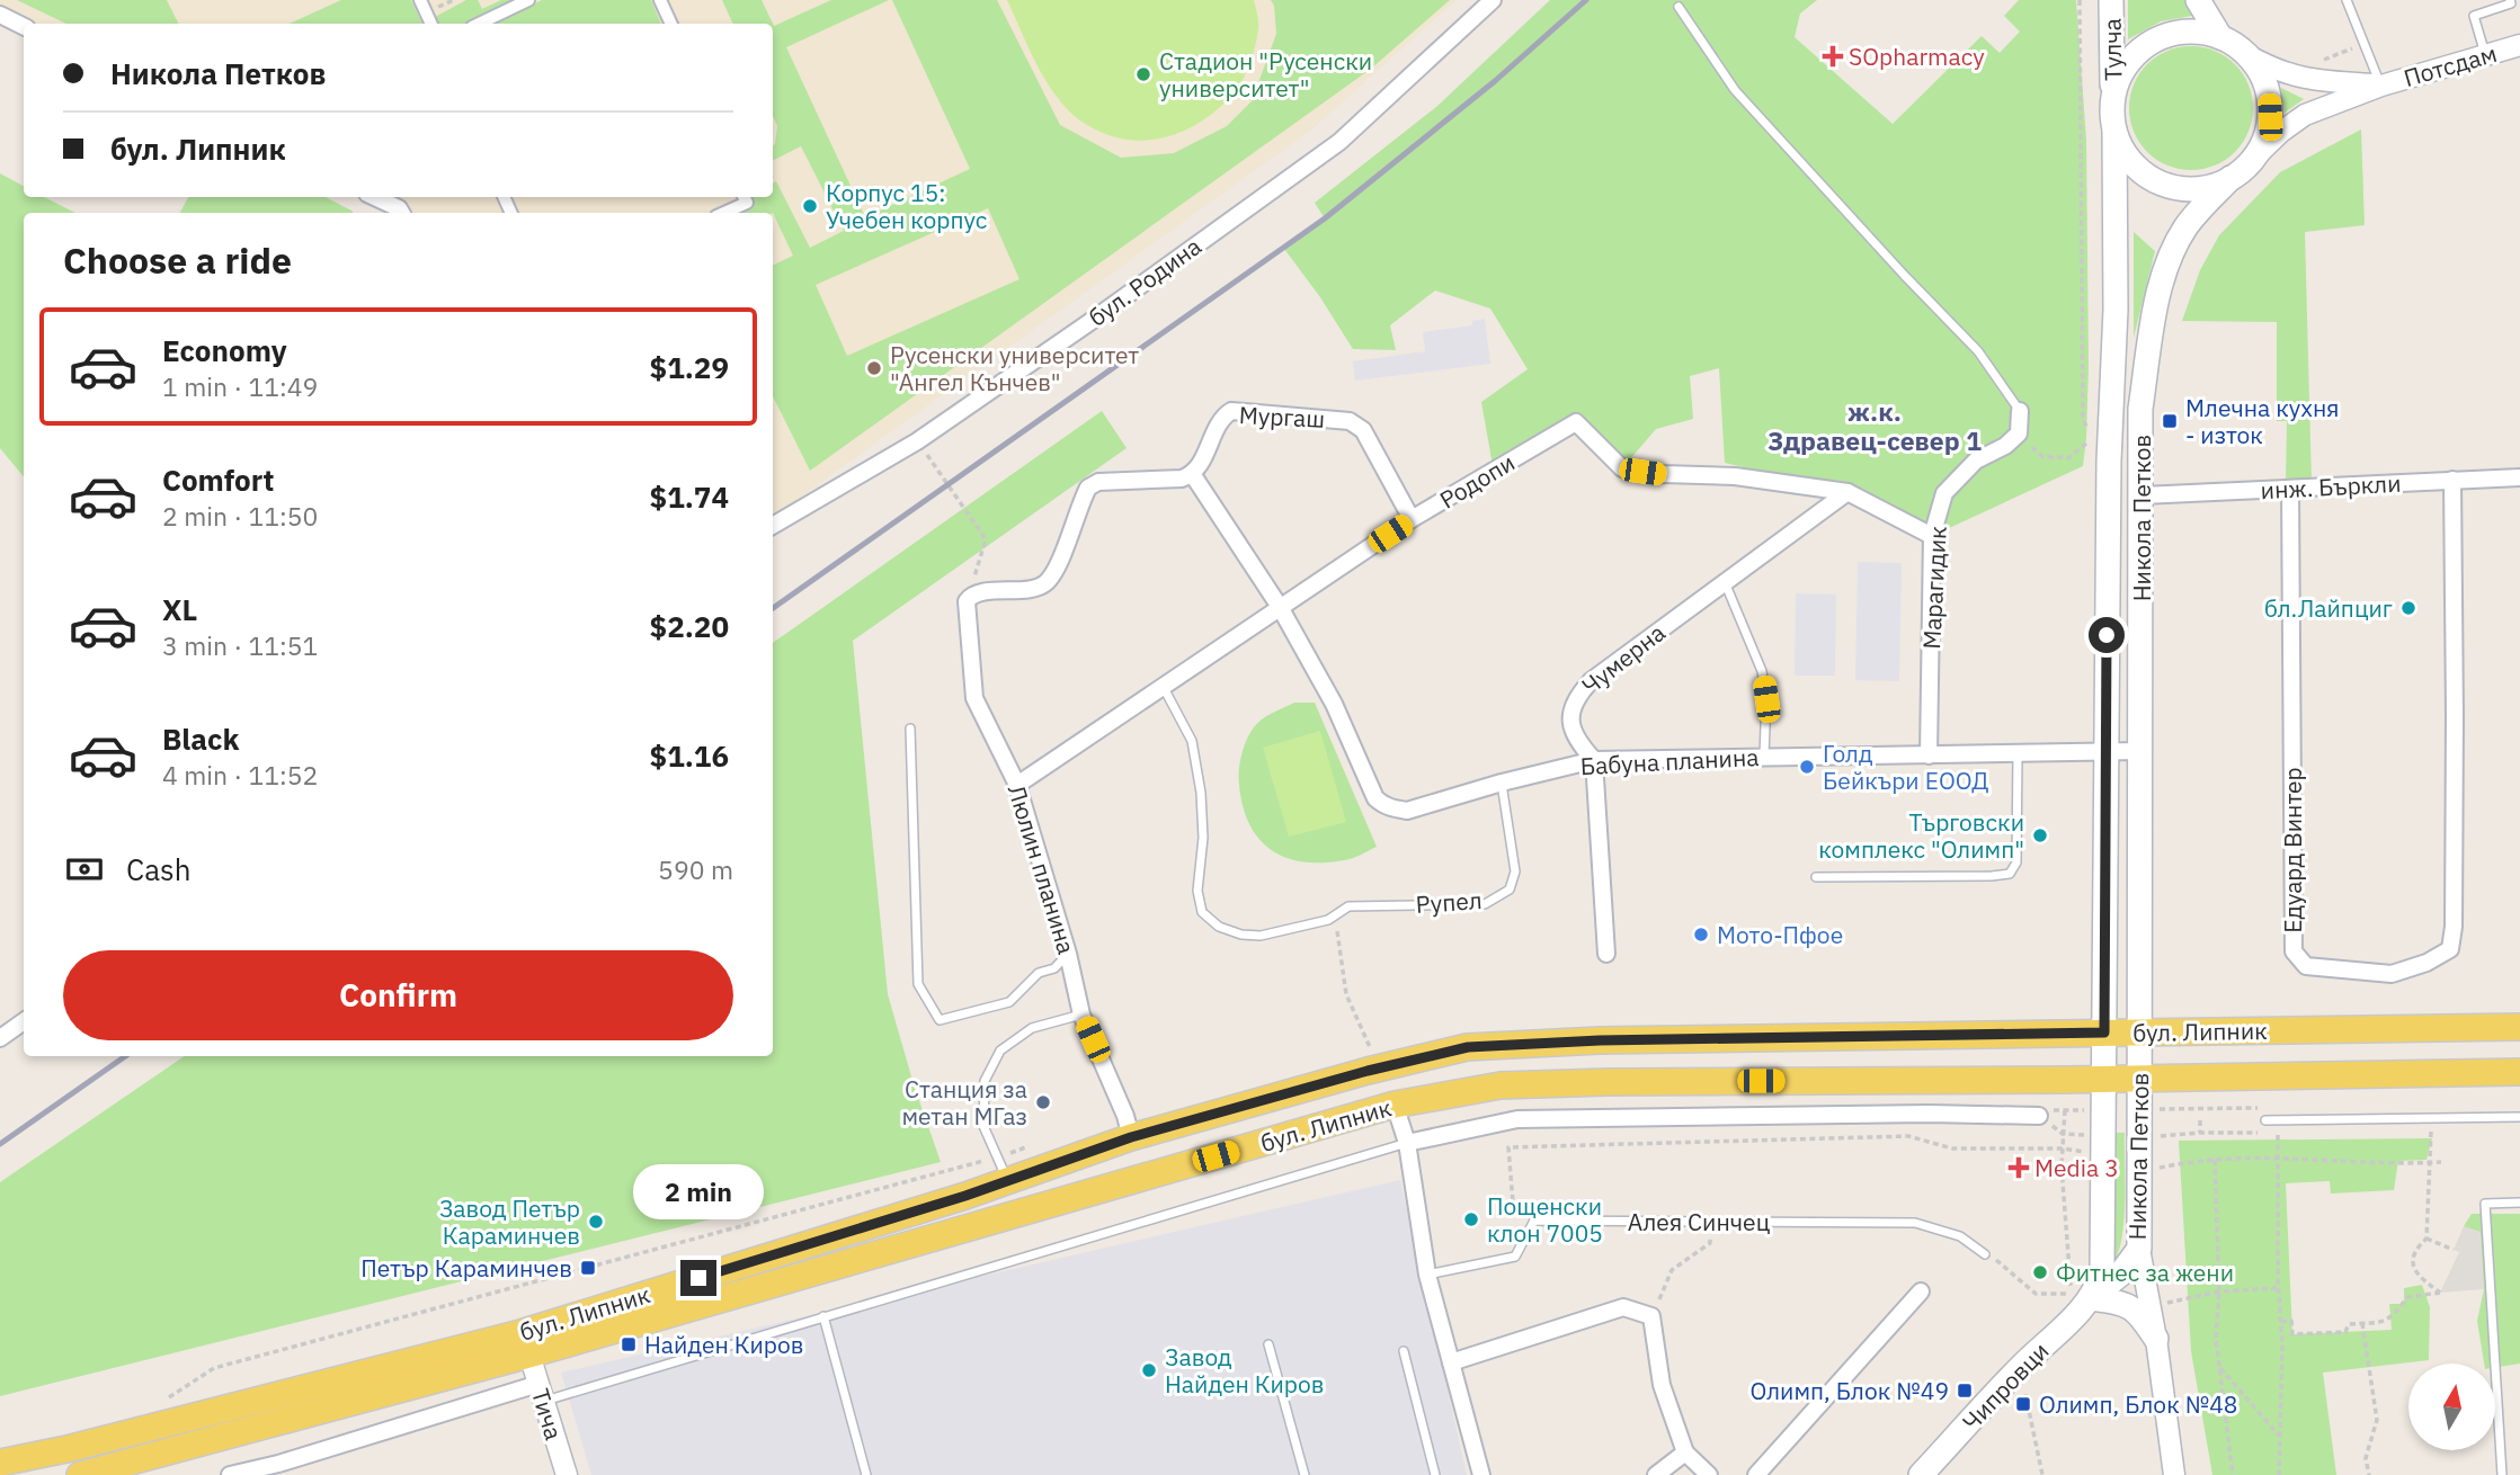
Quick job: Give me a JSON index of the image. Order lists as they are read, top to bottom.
{
  "streets": {
    "main road": [
      "Тулча",
      "Никола Петков",
      "бул. Липник",
      "Чипровци"
    ],
    "street": [
      "Потсдам",
      "бул. Родина",
      "Мургаш",
      "Родопи",
      "инж. Бъркли",
      "Марагидик",
      "Чумерна",
      "Бабуна планина",
      "Едуард Винтер",
      "Люлин планина",
      "Тича"
    ],
    "lane": ["Рупел", "Алея Синчец"]
  },
  "crossings": [
    ["Тулча", "Потсдам"],
    ["Тулча", "Никола Петков"],
    ["Потсдам", "Никола Петков"],
    ["Мургаш", "Родопи"],
    ["Мургаш", "Бабуна планина"],
    ["Родопи", "Марагидик"],
    ["Родопи", "Чумерна"],
    ["Родопи", "Бабуна планина"],
    ["Родопи", "Люлин планина"],
    ["Родопи", "Рупел"],
    ["инж. Бъркли", "Никола Петков"],
    ["инж. Бъркли", "Едуард Винтер"],
    ["Никола Петков", "Бабуна планина"],
    ["Никола Петков", "бул. Липник"],
    ["Никола Петков", "Чипровци"],
    ["Марагидик", "Бабуна планина"],
    ["Чумерна", "Бабуна планина"],
    ["Бабуна планина", "Рупел"],
    ["Люлин планина", "бул. Липник"],
    ["бул. Липник", "Тича"]
  ],
  "districts": ["ж.к. Здравец-север 1"],
  "places": {
    "health": ["SOpharmacy", "Media 3"],
    "other": [
      "Стадион \"Русенски университет\"",
      "Корпус 15: Учебен корпус",
      "Русенски университет \"Ангел Кънчев\"",
      "бл.Лайпциг",
      "Голд Бейкъри ЕООД",
      "Търговски комплекс \"Олимп\"",
      "Мото-Пфое",
      "Станция за метан МГаз",
      "Пощенски клон 7005",
      "Завод Петър Караминчев",
      "Фитнес за жени",
      "Завод Найден Киров"
    ],
    "transit": [
      "Млечна кухня - изток",
      "Петър Караминчев",
      "Найден Киров",
      "Олимп, Блок №49",
      "Олимп, Блок №48"
    ]
  },
  "north": "top",
  "page": {
    "banner": ["Никола Петков", "бул. Липник"],
    "heading": "Choose a ride",
    "list": [
      {
        "name": "Economy",
        "note": "1 min · 11:49",
        "value": "$1.29"
      },
      {
        "name": "Comfort",
        "note": "2 min · 11:50",
        "value": "$1.74"
      },
      {
        "name": "XL",
        "note": "3 min · 11:51",
        "value": "$2.20"
      },
      {
        "name": "Black",
        "note": "4 min · 11:52",
        "value": "$1.16"
      }
    ],
    "pay": ["Cash", "590 m"],
    "buttons": "Confirm",
    "bubble": "2 min"
  }
}
